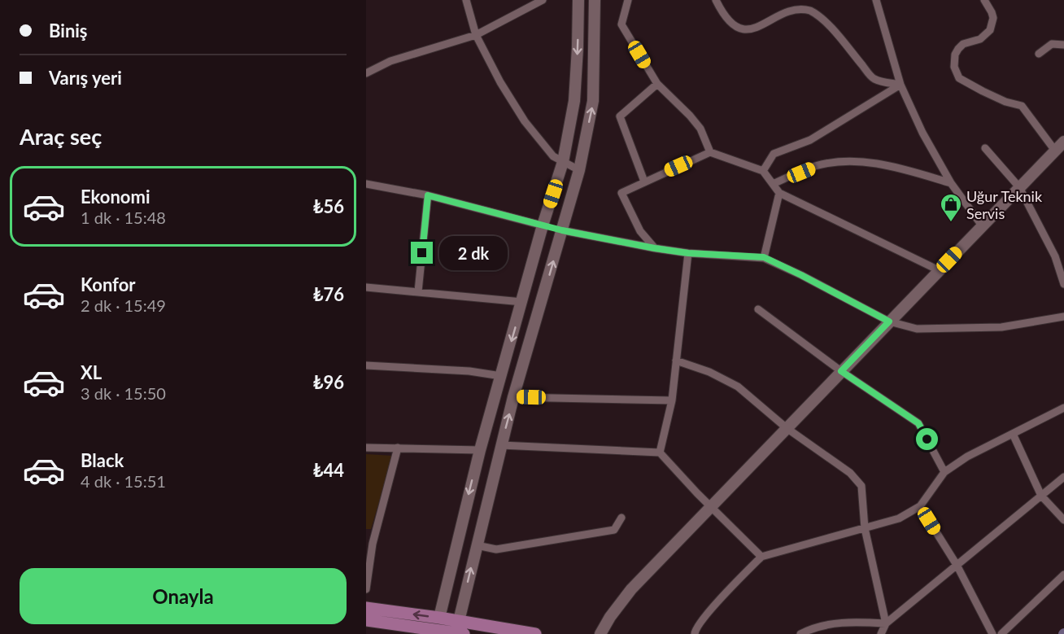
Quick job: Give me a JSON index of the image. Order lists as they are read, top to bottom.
{
  "places": {
    "shop": ["Uğur Teknik Servis"]
  },
  "page": {
    "banner": ["Biniş", "Varış yeri"],
    "heading": "Araç seç",
    "list": [
      {
        "name": "Ekonomi",
        "note": "1 dk · 15:48",
        "value": "₺56"
      },
      {
        "name": "Konfor",
        "note": "2 dk · 15:49",
        "value": "₺76"
      },
      {
        "name": "XL",
        "note": "3 dk · 15:50",
        "value": "₺96"
      },
      {
        "name": "Black",
        "note": "4 dk · 15:51",
        "value": "₺44"
      }
    ],
    "bubble": "2 dk",
    "buttons": "Onayla"
  }
}
